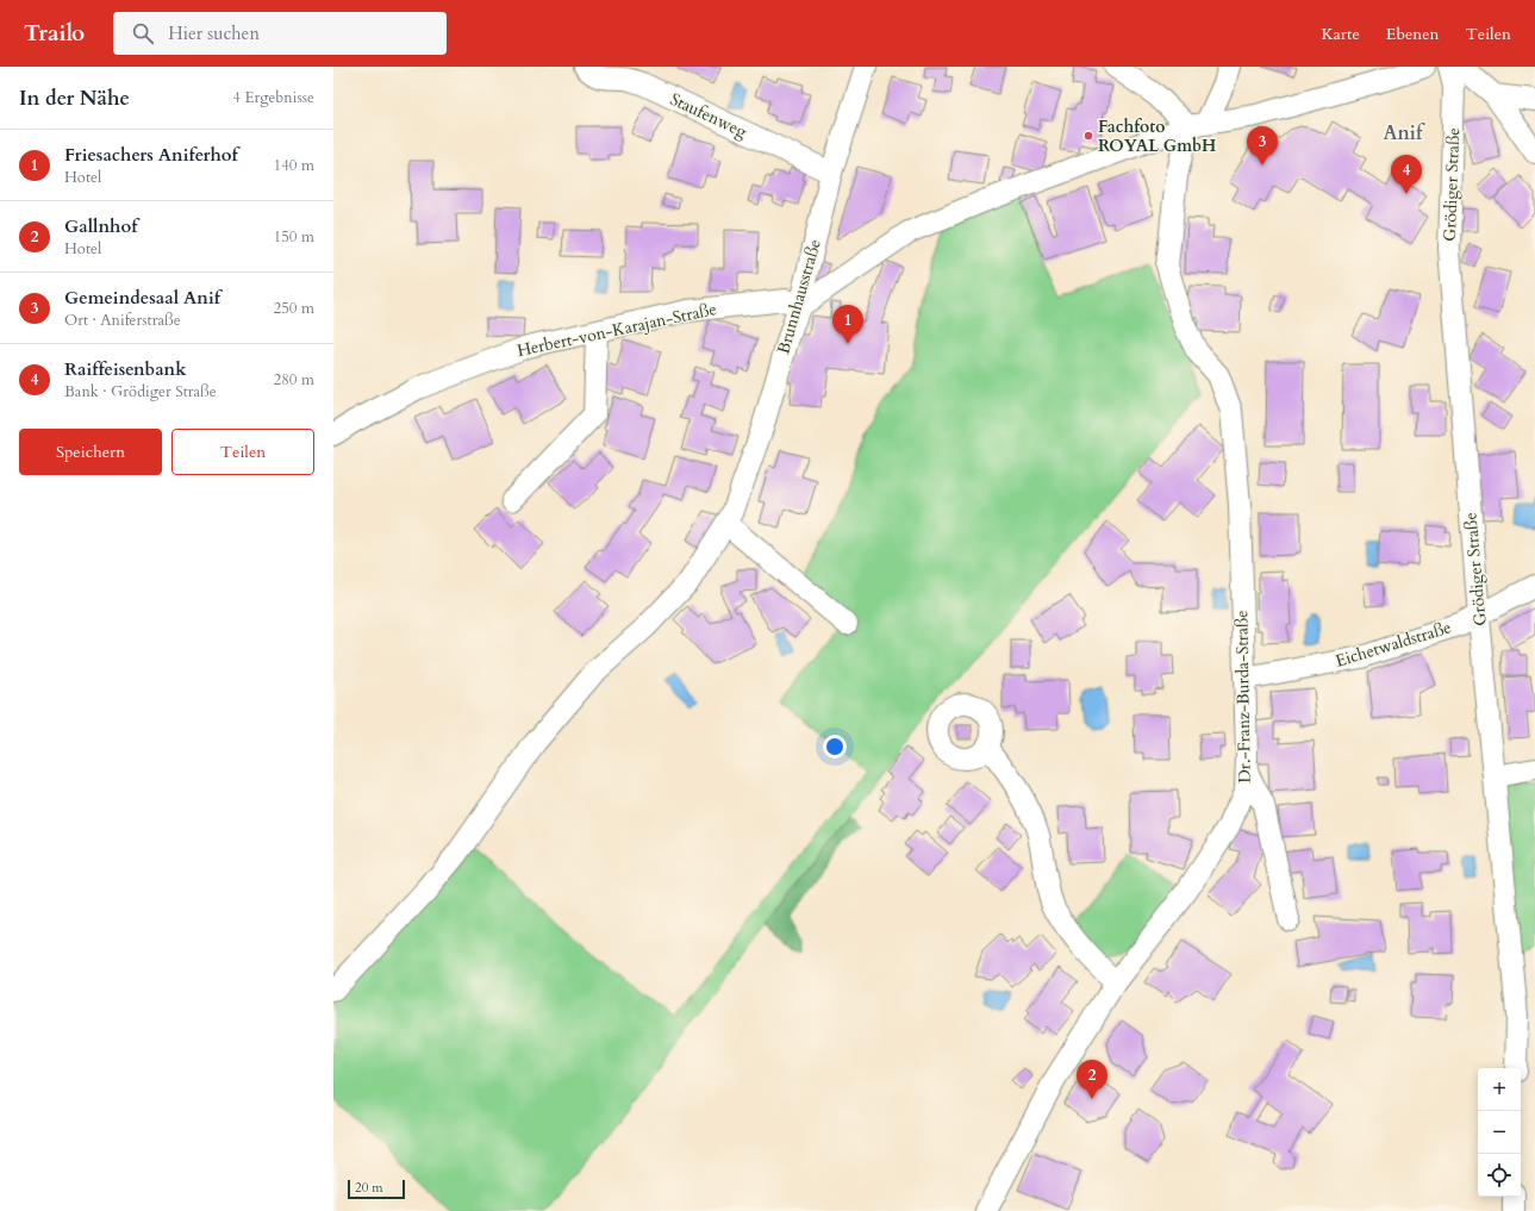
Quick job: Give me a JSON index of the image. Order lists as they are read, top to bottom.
{
  "streets": {
    "street": [
      "Staufenweg",
      "Grödiger Straße",
      "Brunnhausstraße",
      "Herbert-von-Karajan-Straße",
      "Eichetwaldstraße",
      "Dr.-Franz-Burda-Straße"
    ]
  },
  "crossings": [
    ["Staufenweg", "Brunnhausstraße"],
    ["Grödiger Straße", "Eichetwaldstraße"],
    ["Brunnhausstraße", "Herbert-von-Karajan-Straße"],
    ["Eichetwaldstraße", "Dr.-Franz-Burda-Straße"]
  ],
  "districts": ["Anif"],
  "places": ["Fachfoto ROYAL GmbH"],
  "scale_bar": "20 m",
  "page": {
    "header": "Trailo",
    "search": "Hier suchen",
    "nav": ["Karte", "Ebenen", "Teilen"],
    "heading": ["In der Nähe", "4 Ergebnisse"],
    "pins": [
      "3",
      "4",
      "1",
      "2"
    ],
    "list": [
      {
        "mark": "1",
        "name": "Friesachers Aniferhof",
        "note": "Hotel",
        "value": "140 m"
      },
      {
        "mark": "2",
        "name": "Gallnhof",
        "note": "Hotel",
        "value": "150 m"
      },
      {
        "mark": "3",
        "name": "Gemeindesaal Anif",
        "note": "Ort · Aniferstraße",
        "value": "250 m"
      },
      {
        "mark": "4",
        "name": "Raiffeisenbank",
        "note": "Bank · Grödiger Straße",
        "value": "280 m"
      }
    ],
    "buttons": ["Speichern", "Teilen"],
    "map_buttons": ["+", "−"],
    "scale": "20 m"
  }
}
